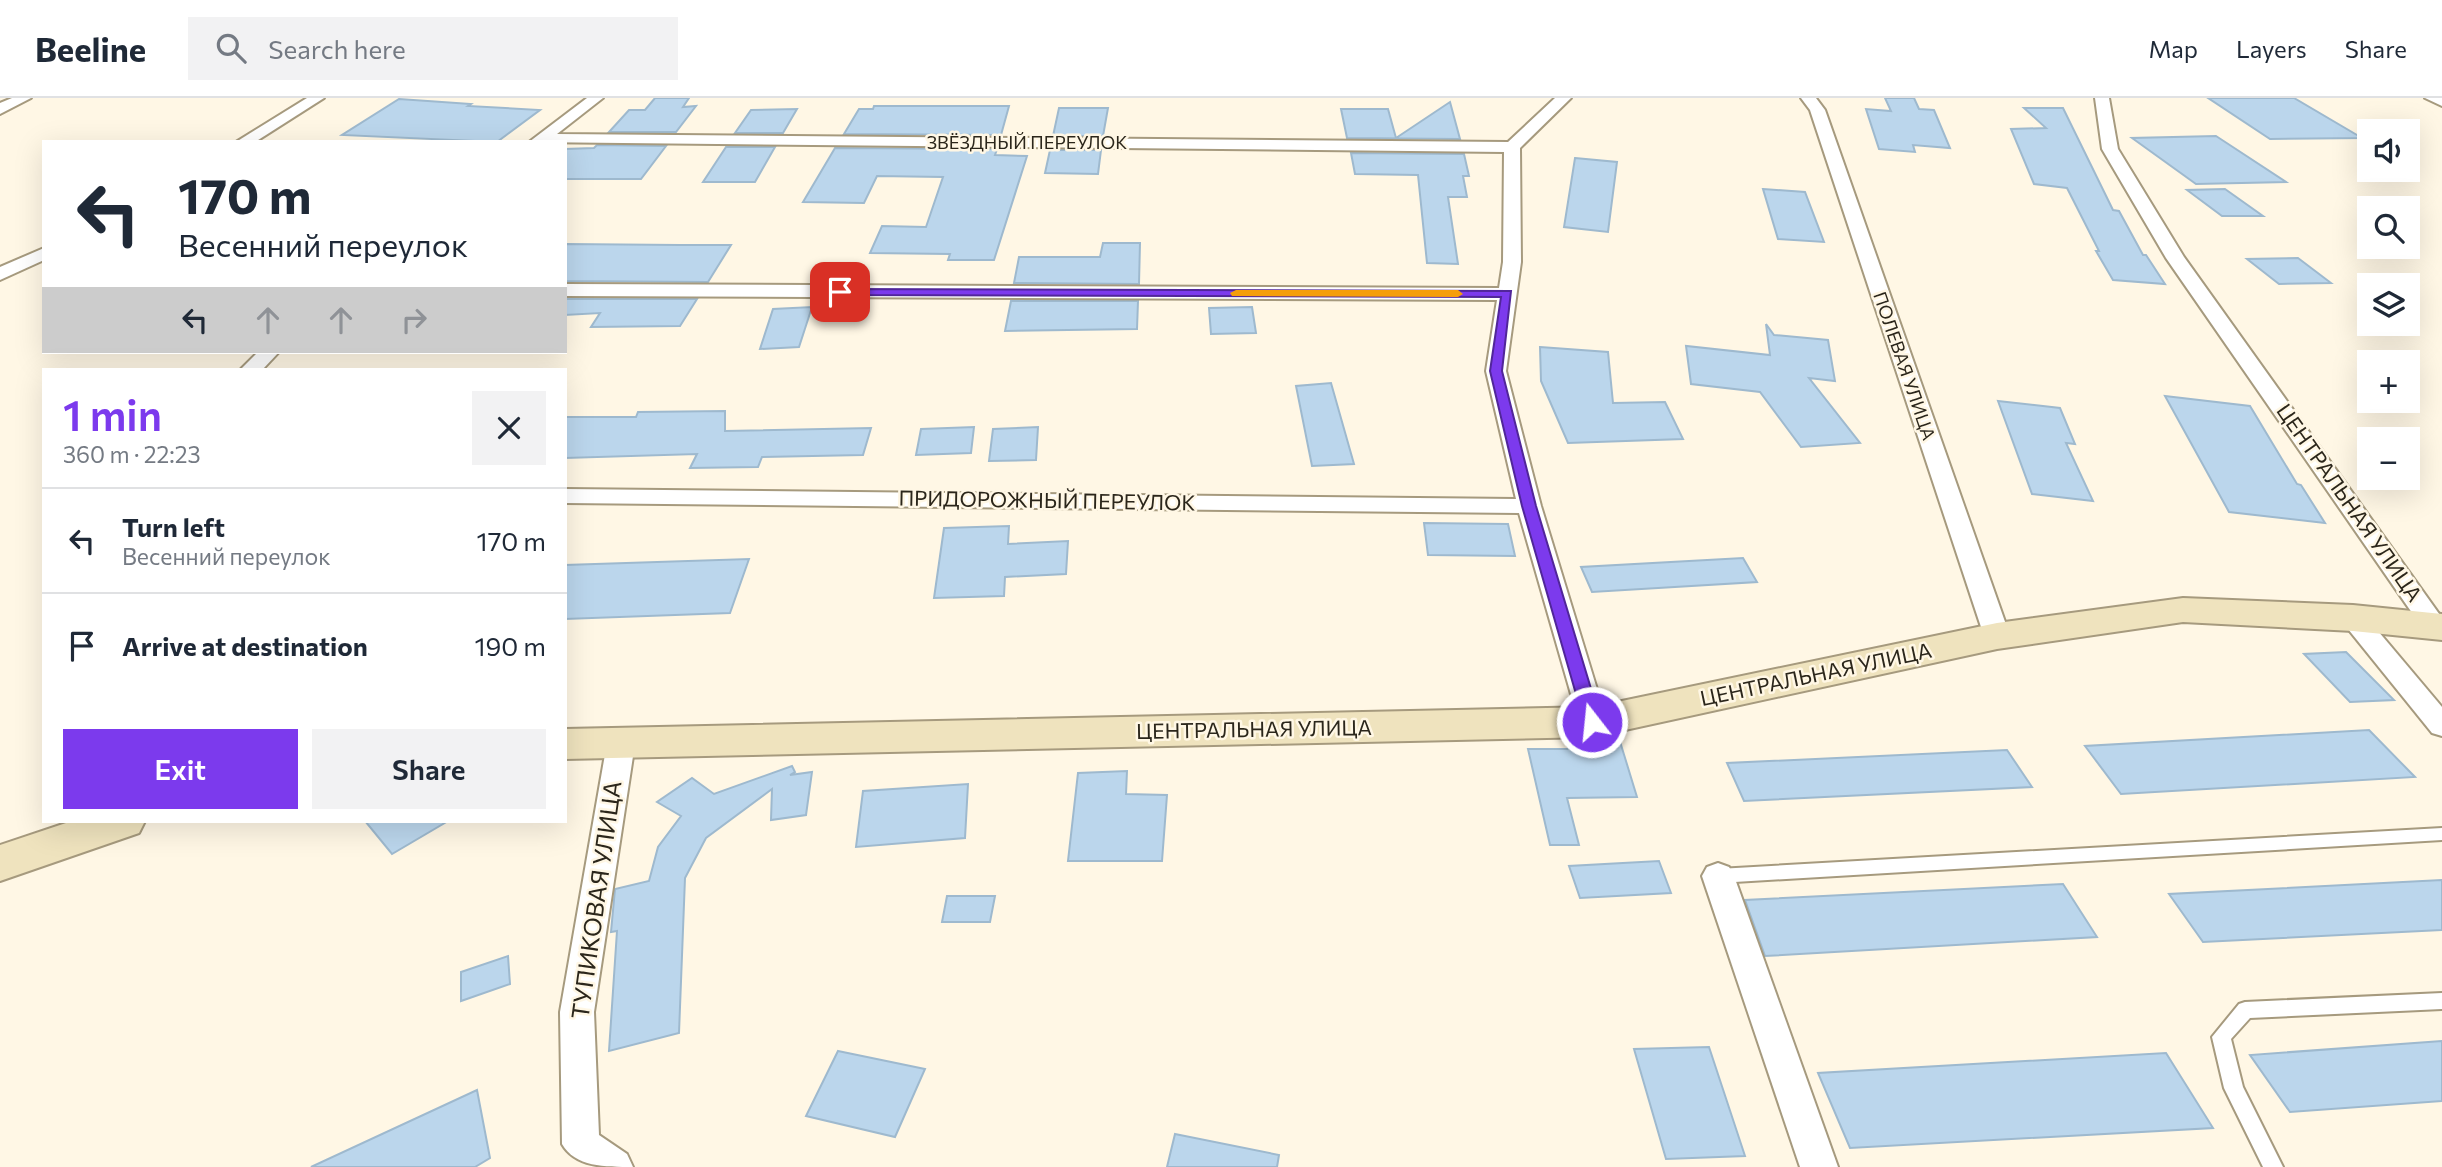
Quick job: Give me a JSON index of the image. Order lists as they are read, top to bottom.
{
  "streets": {
    "street": [
      "ЗВЁЗДНЫЙ ПЕРЕУЛОК",
      "ПОЛЕВАЯ УЛИЦА",
      "ПРИДОРОЖНЫЙ ПЕРЕУЛОК",
      "ЦЕНТРАЛЬНАЯ УЛИЦА",
      "ТУПИКОВАЯ УЛИЦА"
    ]
  },
  "crossings": [
    ["ПОЛЕВАЯ УЛИЦА", "ЦЕНТРАЛЬНАЯ УЛИЦА"],
    ["ЦЕНТРАЛЬНАЯ УЛИЦА", "ТУПИКОВАЯ УЛИЦА"]
  ],
  "page": {
    "header": "Beeline",
    "search": "Search here",
    "nav": ["Map", "Layers", "Share"],
    "map_buttons": ["+", "−"],
    "turn": ["170 m", "Весенний переулок"],
    "heading": ["1 min", "360 m · 22:23"],
    "list": [
      {
        "name": "Turn left",
        "note": "Весенний переулок",
        "value": "170 m"
      },
      {
        "name": "Arrive at destination",
        "value": "190 m"
      }
    ],
    "buttons": ["Exit", "Share"]
  }
}
